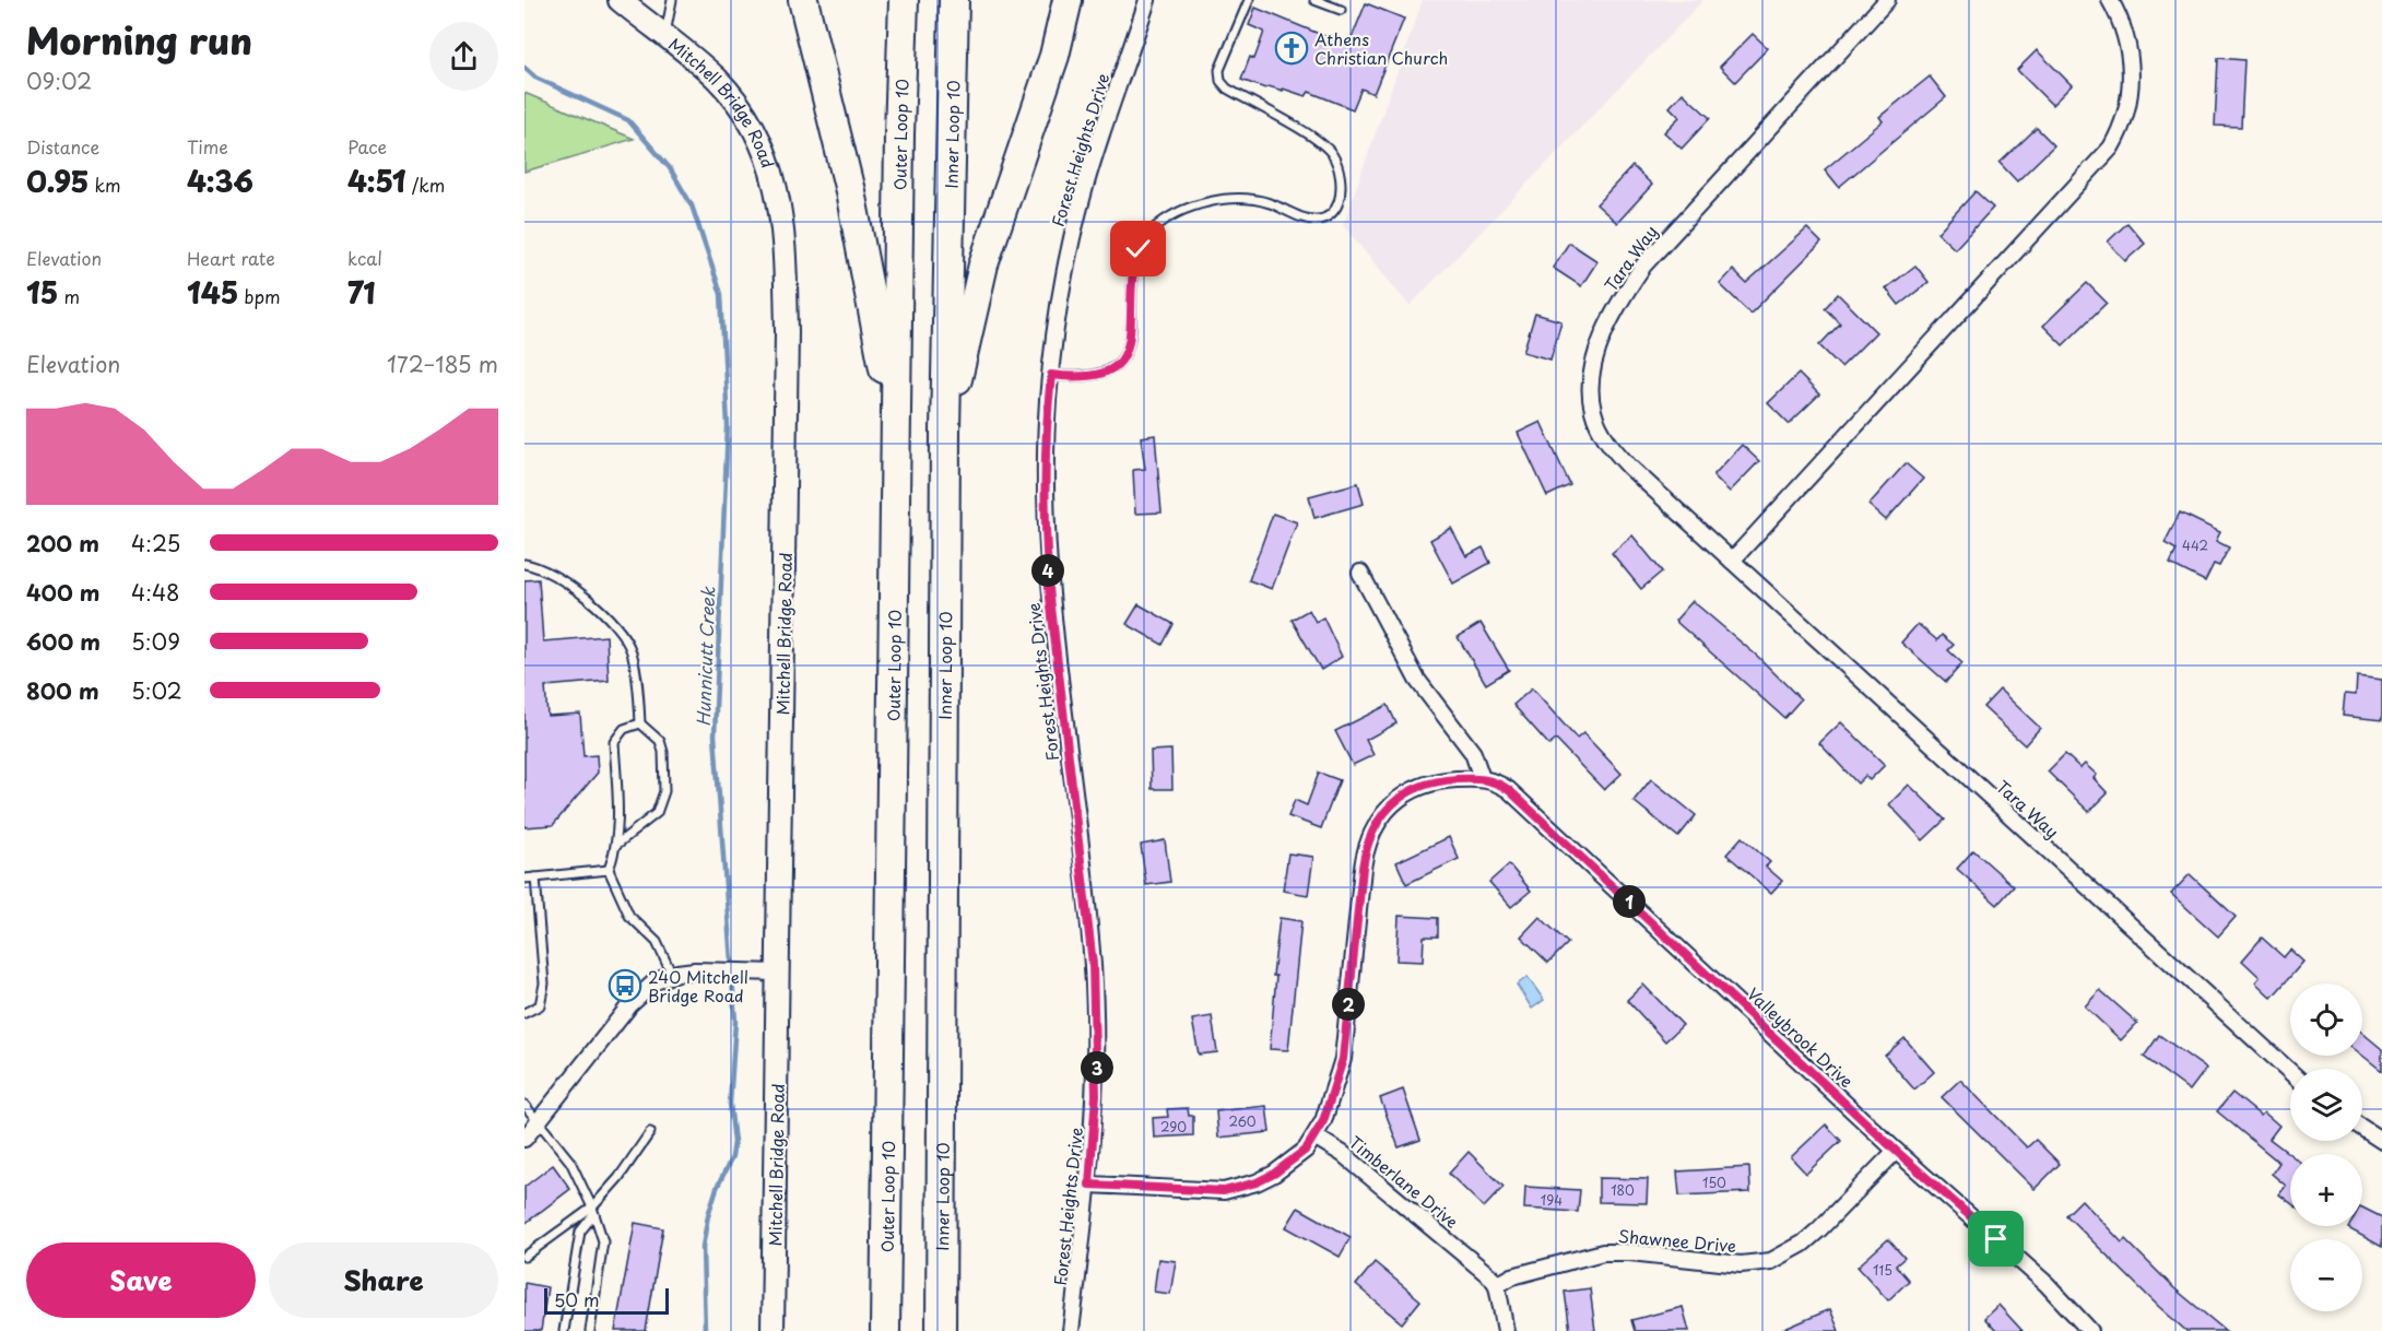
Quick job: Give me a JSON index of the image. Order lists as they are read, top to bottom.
{
  "streets": {
    "highway": ["Outer Loop 10", "Inner Loop 10"],
    "street": [
      "Mitchell Bridge Road",
      "Forest Heights Drive",
      "Tara Way",
      "Valleybrook Drive",
      "Timberlane Drive",
      "Shawnee Drive"
    ]
  },
  "crossings": [
    ["Valleybrook Drive", "Timberlane Drive"],
    ["Valleybrook Drive", "Shawnee Drive"],
    ["Timberlane Drive", "Shawnee Drive"]
  ],
  "water": ["Hunnicutt Creek"],
  "places": {
    "church": ["Athens Christian Church"],
    "bus stop": ["240 Mitchell Bridge Road"]
  },
  "house_numbers": [
    "442",
    "260",
    "290",
    "150",
    "180",
    "194",
    "115"
  ],
  "scale_bar": "50 m",
  "page": {
    "heading": ["Morning run", "09:02"],
    "stats": [
      ["Distance", "0.95 km"],
      ["Time", "4:36"],
      ["Pace", "4:51 /km"],
      ["Elevation", "15 m"],
      ["Heart rate", "145 bpm"],
      ["kcal", "71"]
    ],
    "chart": ["Elevation", "172–185 m"],
    "list": [
      {
        "name": "200 m",
        "note": "4:25"
      },
      {
        "name": "400 m",
        "note": "4:48"
      },
      {
        "name": "600 m",
        "note": "5:09"
      },
      {
        "name": "800 m",
        "note": "5:02"
      }
    ],
    "pins": [
      "4",
      "1",
      "2",
      "3"
    ],
    "map_buttons": ["+", "−"],
    "buttons": ["Save", "Share"],
    "scale": "50 m"
  }
}
